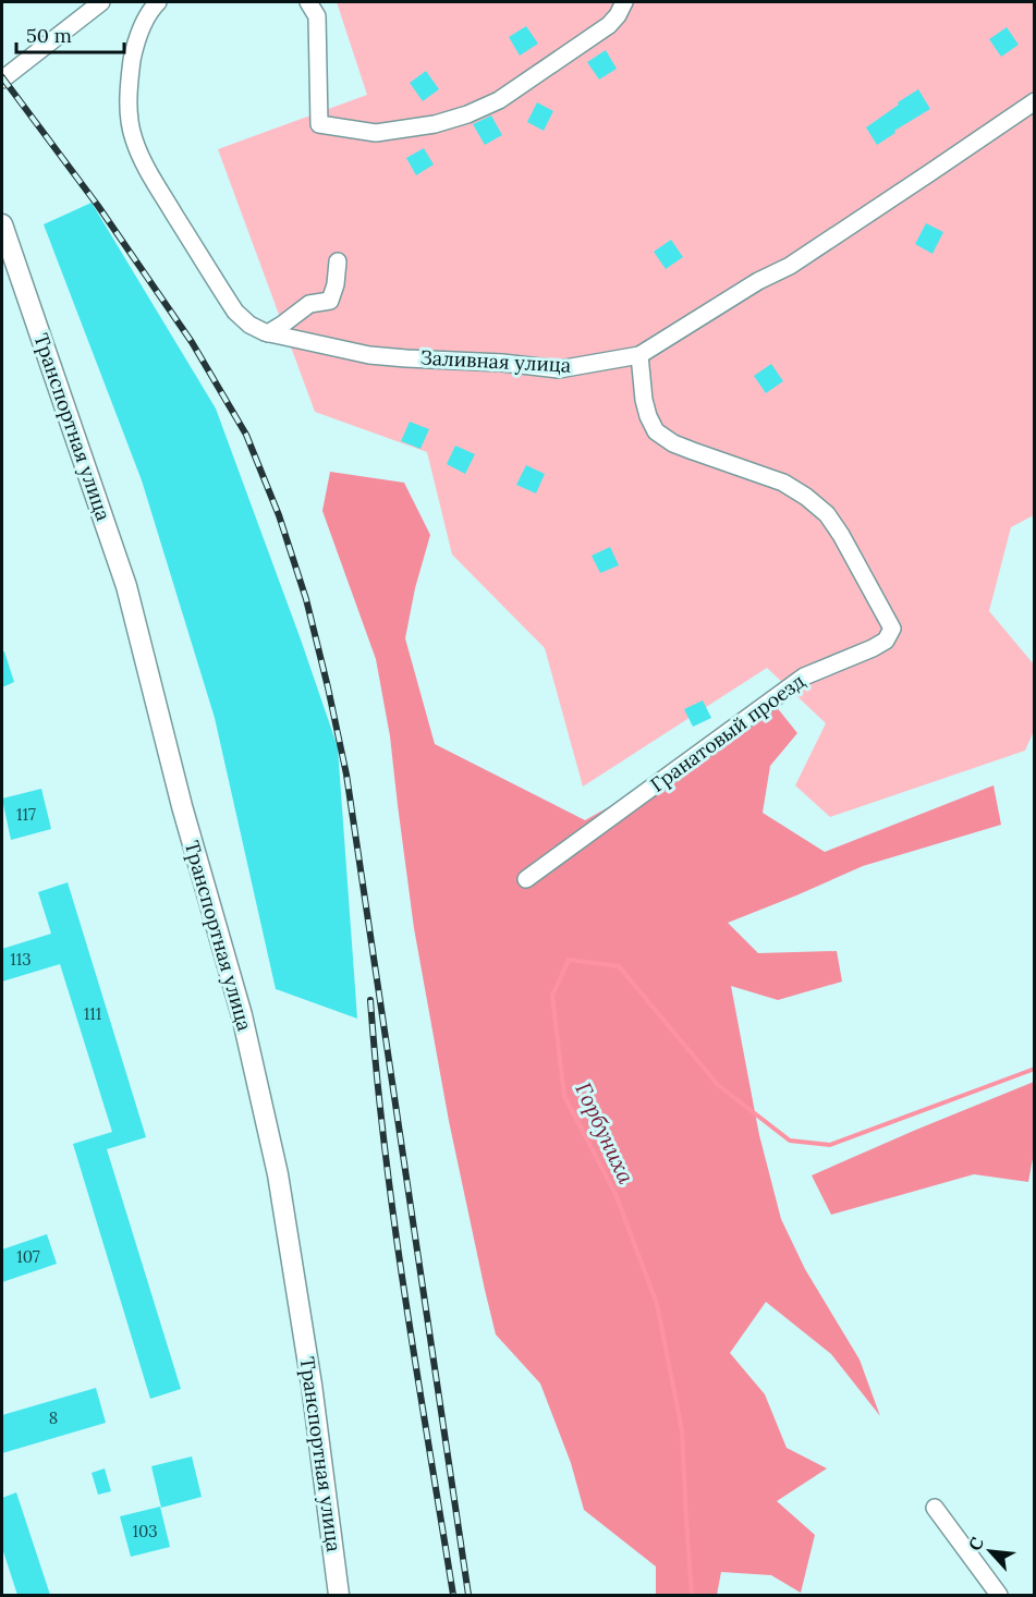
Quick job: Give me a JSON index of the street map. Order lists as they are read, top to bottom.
{
  "streets": {
    "main road": ["Транспортная улица"],
    "street": ["Заливная улица", "Гранатовый проезд"]
  },
  "crossings": [
    ["Заливная улица", "Гранатовый проезд"]
  ],
  "water": ["Горбуниха"],
  "house_numbers": [
    "117",
    "113",
    "111",
    "107",
    "8",
    "103"
  ],
  "scale_bar": "50 m",
  "north": "top left"
}
